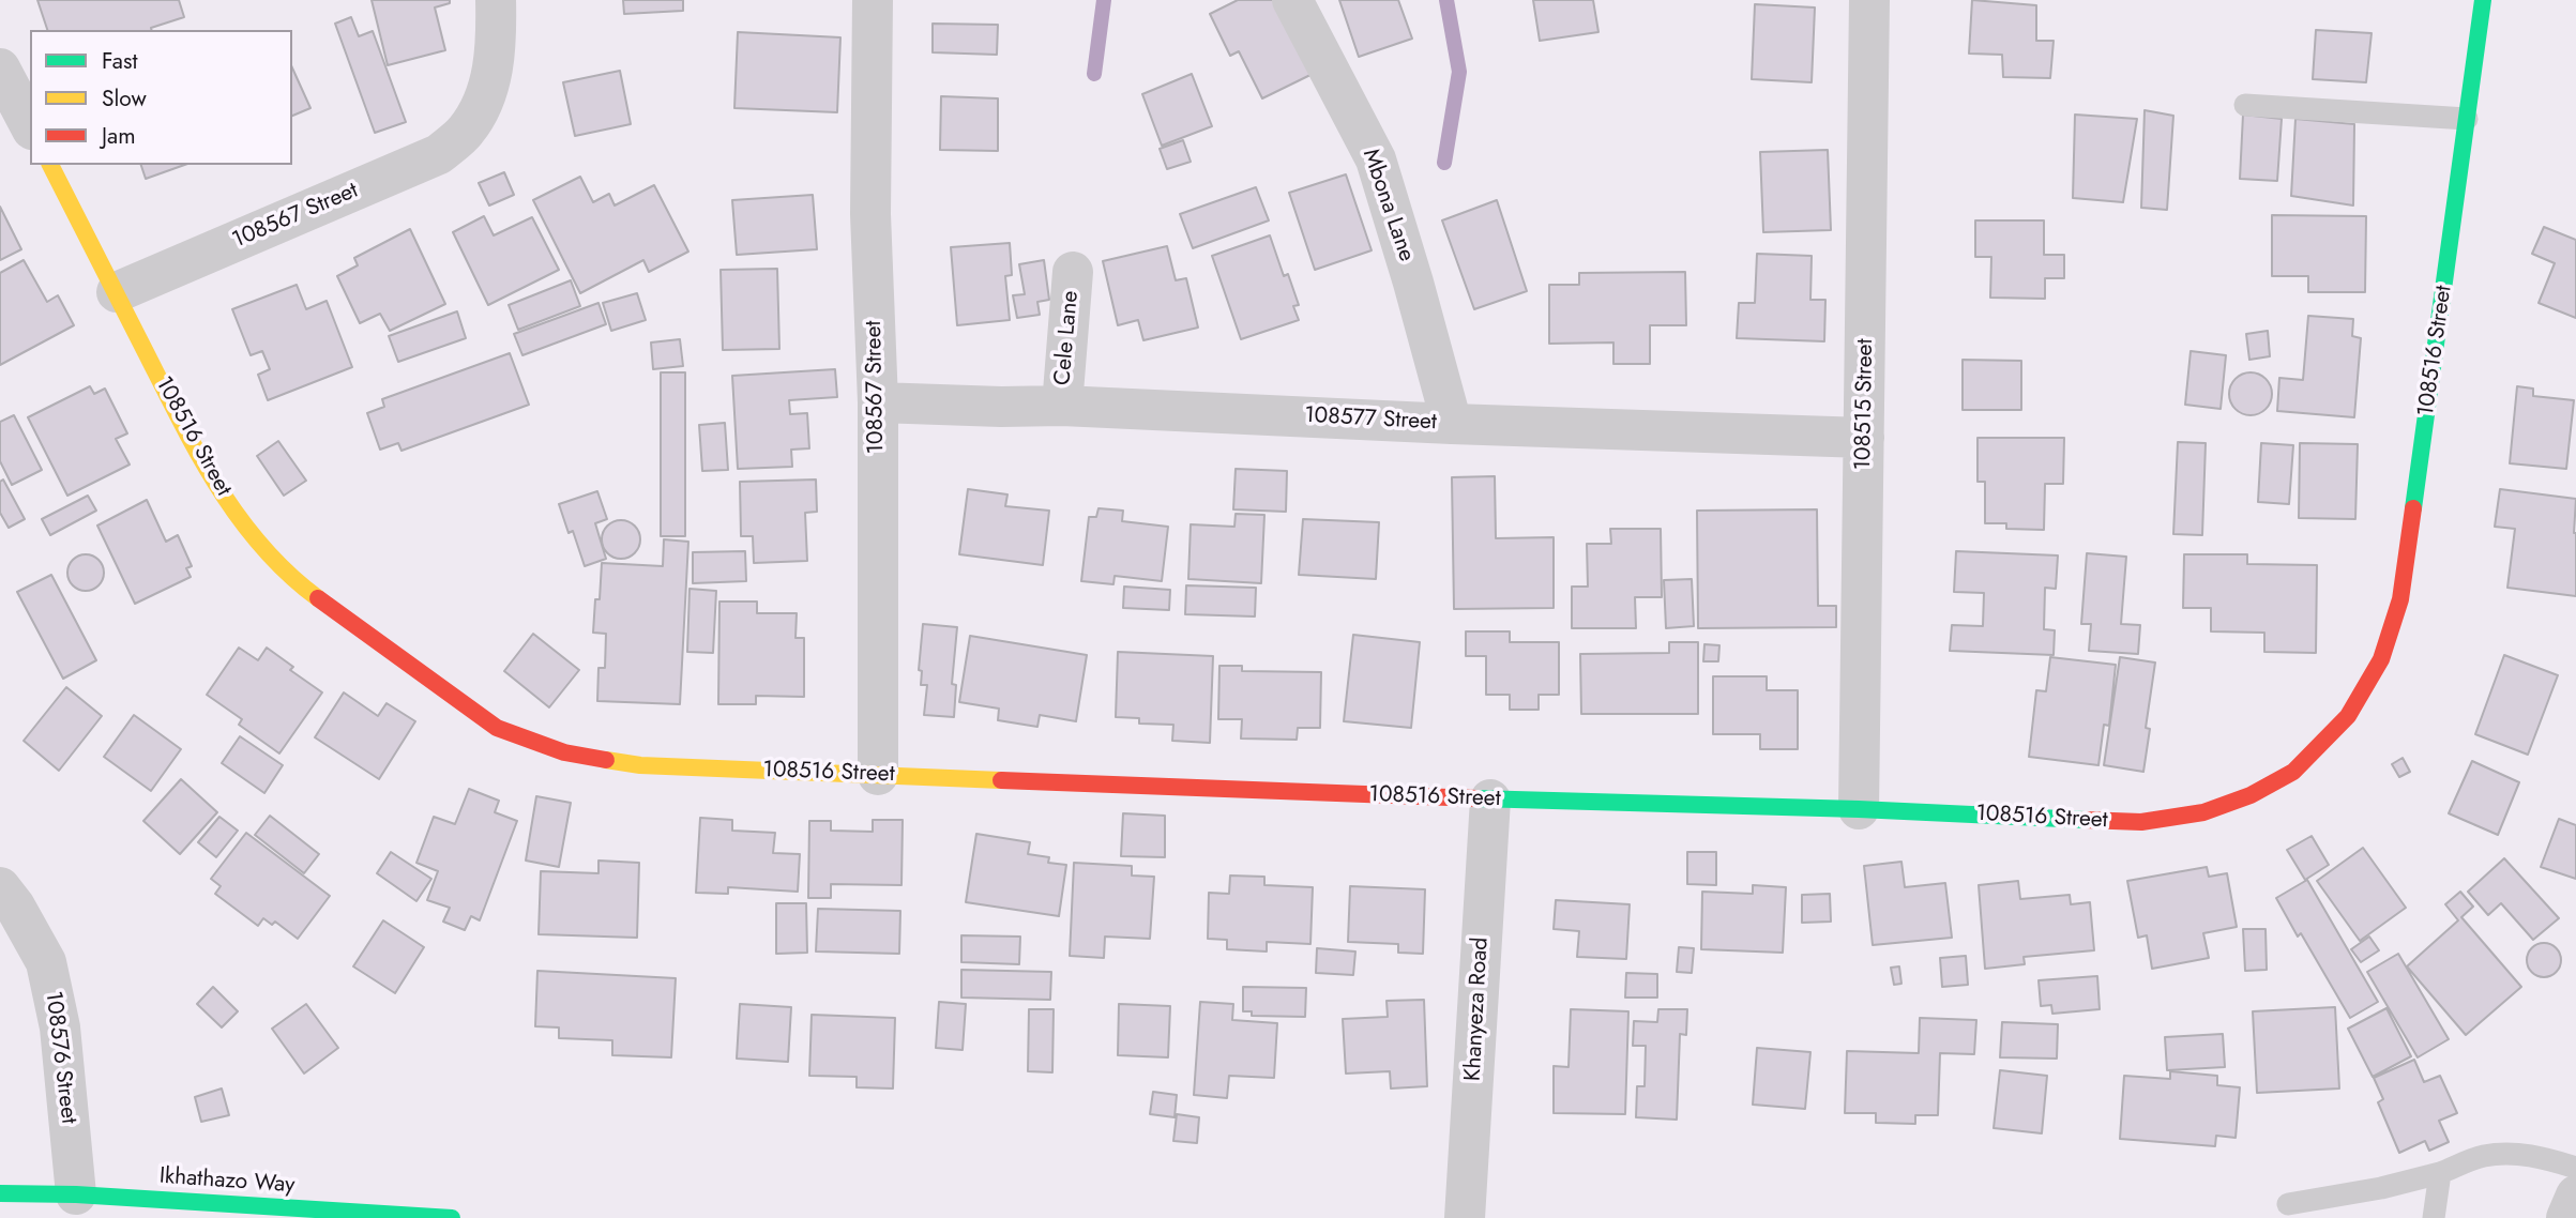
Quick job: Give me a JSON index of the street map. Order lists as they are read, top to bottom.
{
  "streets": {
    "street": [
      "Mbona Lane",
      "108567 Street",
      "Cele Lane",
      "108516 Street",
      "108515 Street",
      "108577 Street",
      "Khanyeza Road",
      "108576 Street",
      "Ikhathazo Way"
    ]
  },
  "crossings": [
    ["Mbona Lane", "108577 Street"],
    ["108567 Street", "108516 Street"],
    ["108567 Street", "108577 Street"],
    ["Cele Lane", "108577 Street"],
    ["108516 Street", "108515 Street"],
    ["108516 Street", "Khanyeza Road"],
    ["108515 Street", "108577 Street"],
    ["108576 Street", "Ikhathazo Way"]
  ],
  "legend": ["Fast", "Slow", "Jam"]
}
